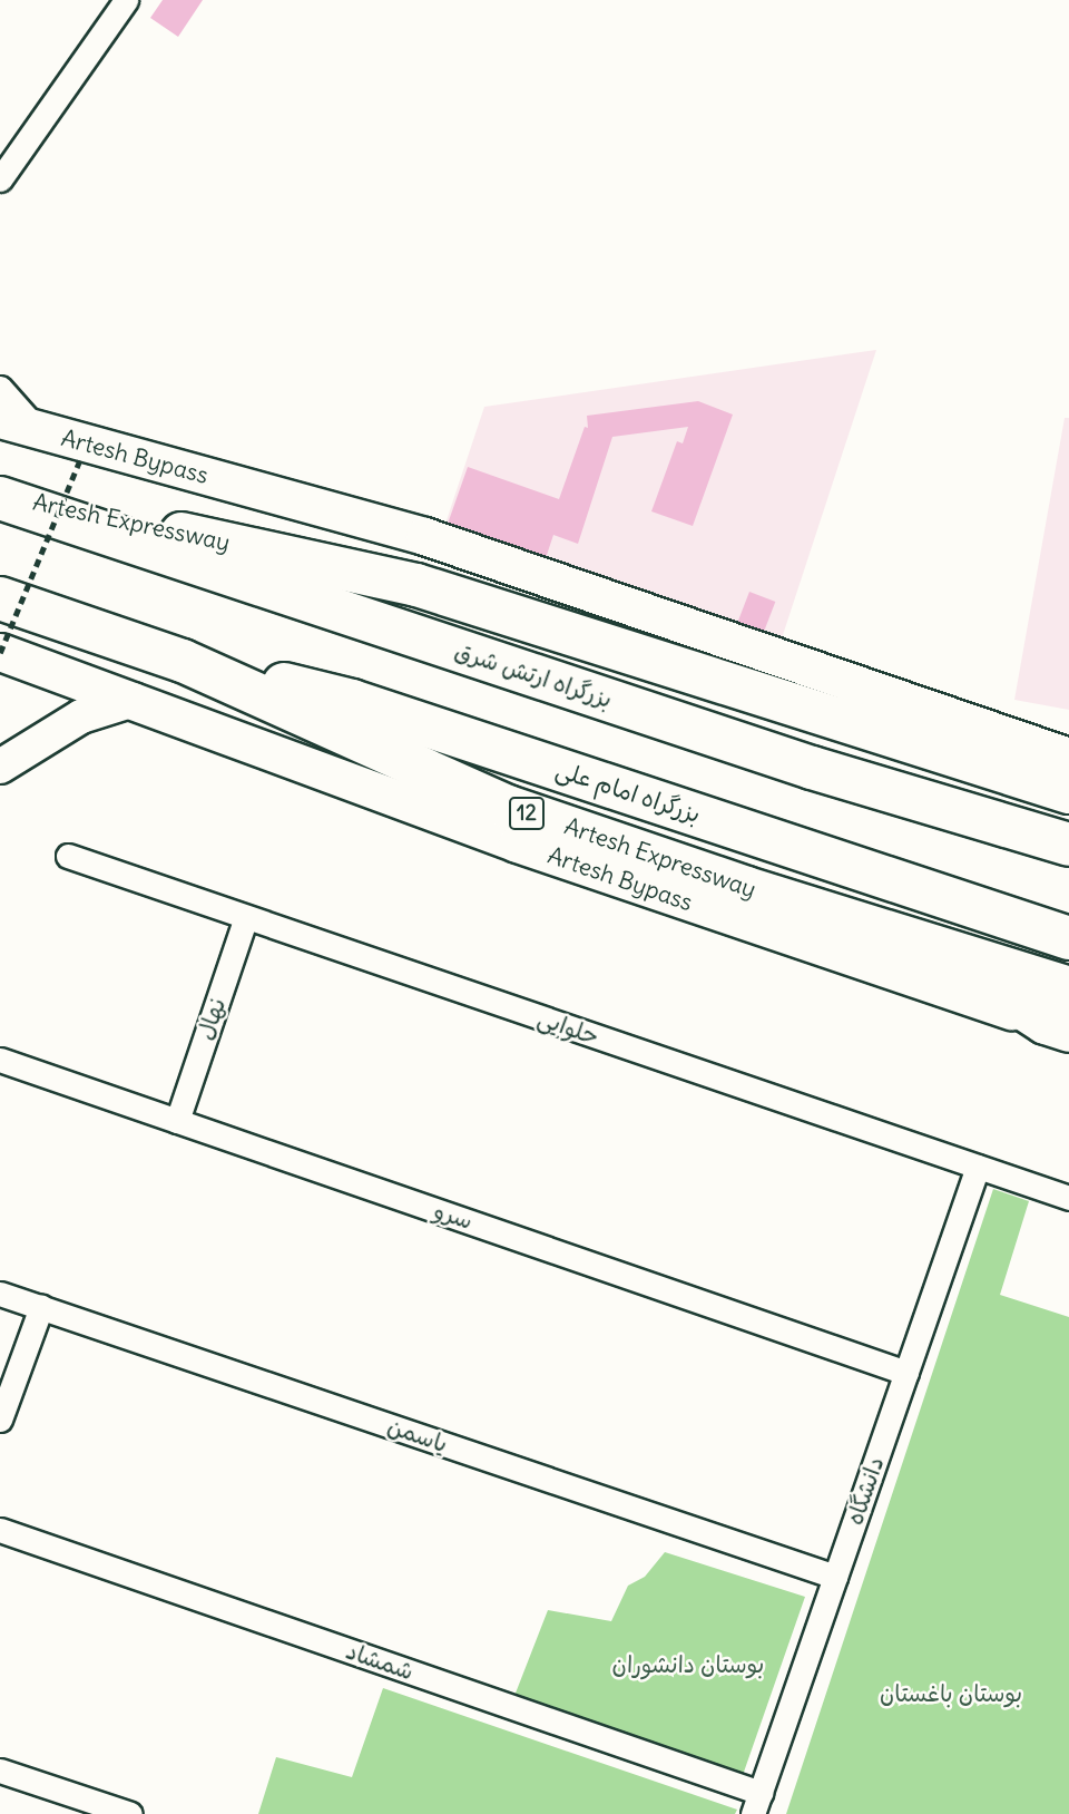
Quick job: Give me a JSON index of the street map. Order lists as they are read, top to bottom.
{
  "streets": {
    "highway": [
      "Artesh Expressway",
      "بزرگراه ارتش شرق",
      "بزرگراه امام علی",
      "12"
    ],
    "main road": ["Artesh Bypass"],
    "street": [
      "نهال",
      "حلوایی",
      "سرو",
      "یاسمن",
      "دانشگاه",
      "شمشاد"
    ]
  },
  "crossings": [
    ["Artesh Expressway", "بزرگراه ارتش شرق"],
    ["Artesh Expressway", "بزرگراه امام علی"],
    ["نهال", "حلوایی"],
    ["نهال", "سرو"],
    ["حلوایی", "دانشگاه"],
    ["سرو", "دانشگاه"],
    ["یاسمن", "دانشگاه"],
    ["دانشگاه", "شمشاد"]
  ],
  "parks": ["بوستان دانشوران", "بوستان باغستان"]
}
